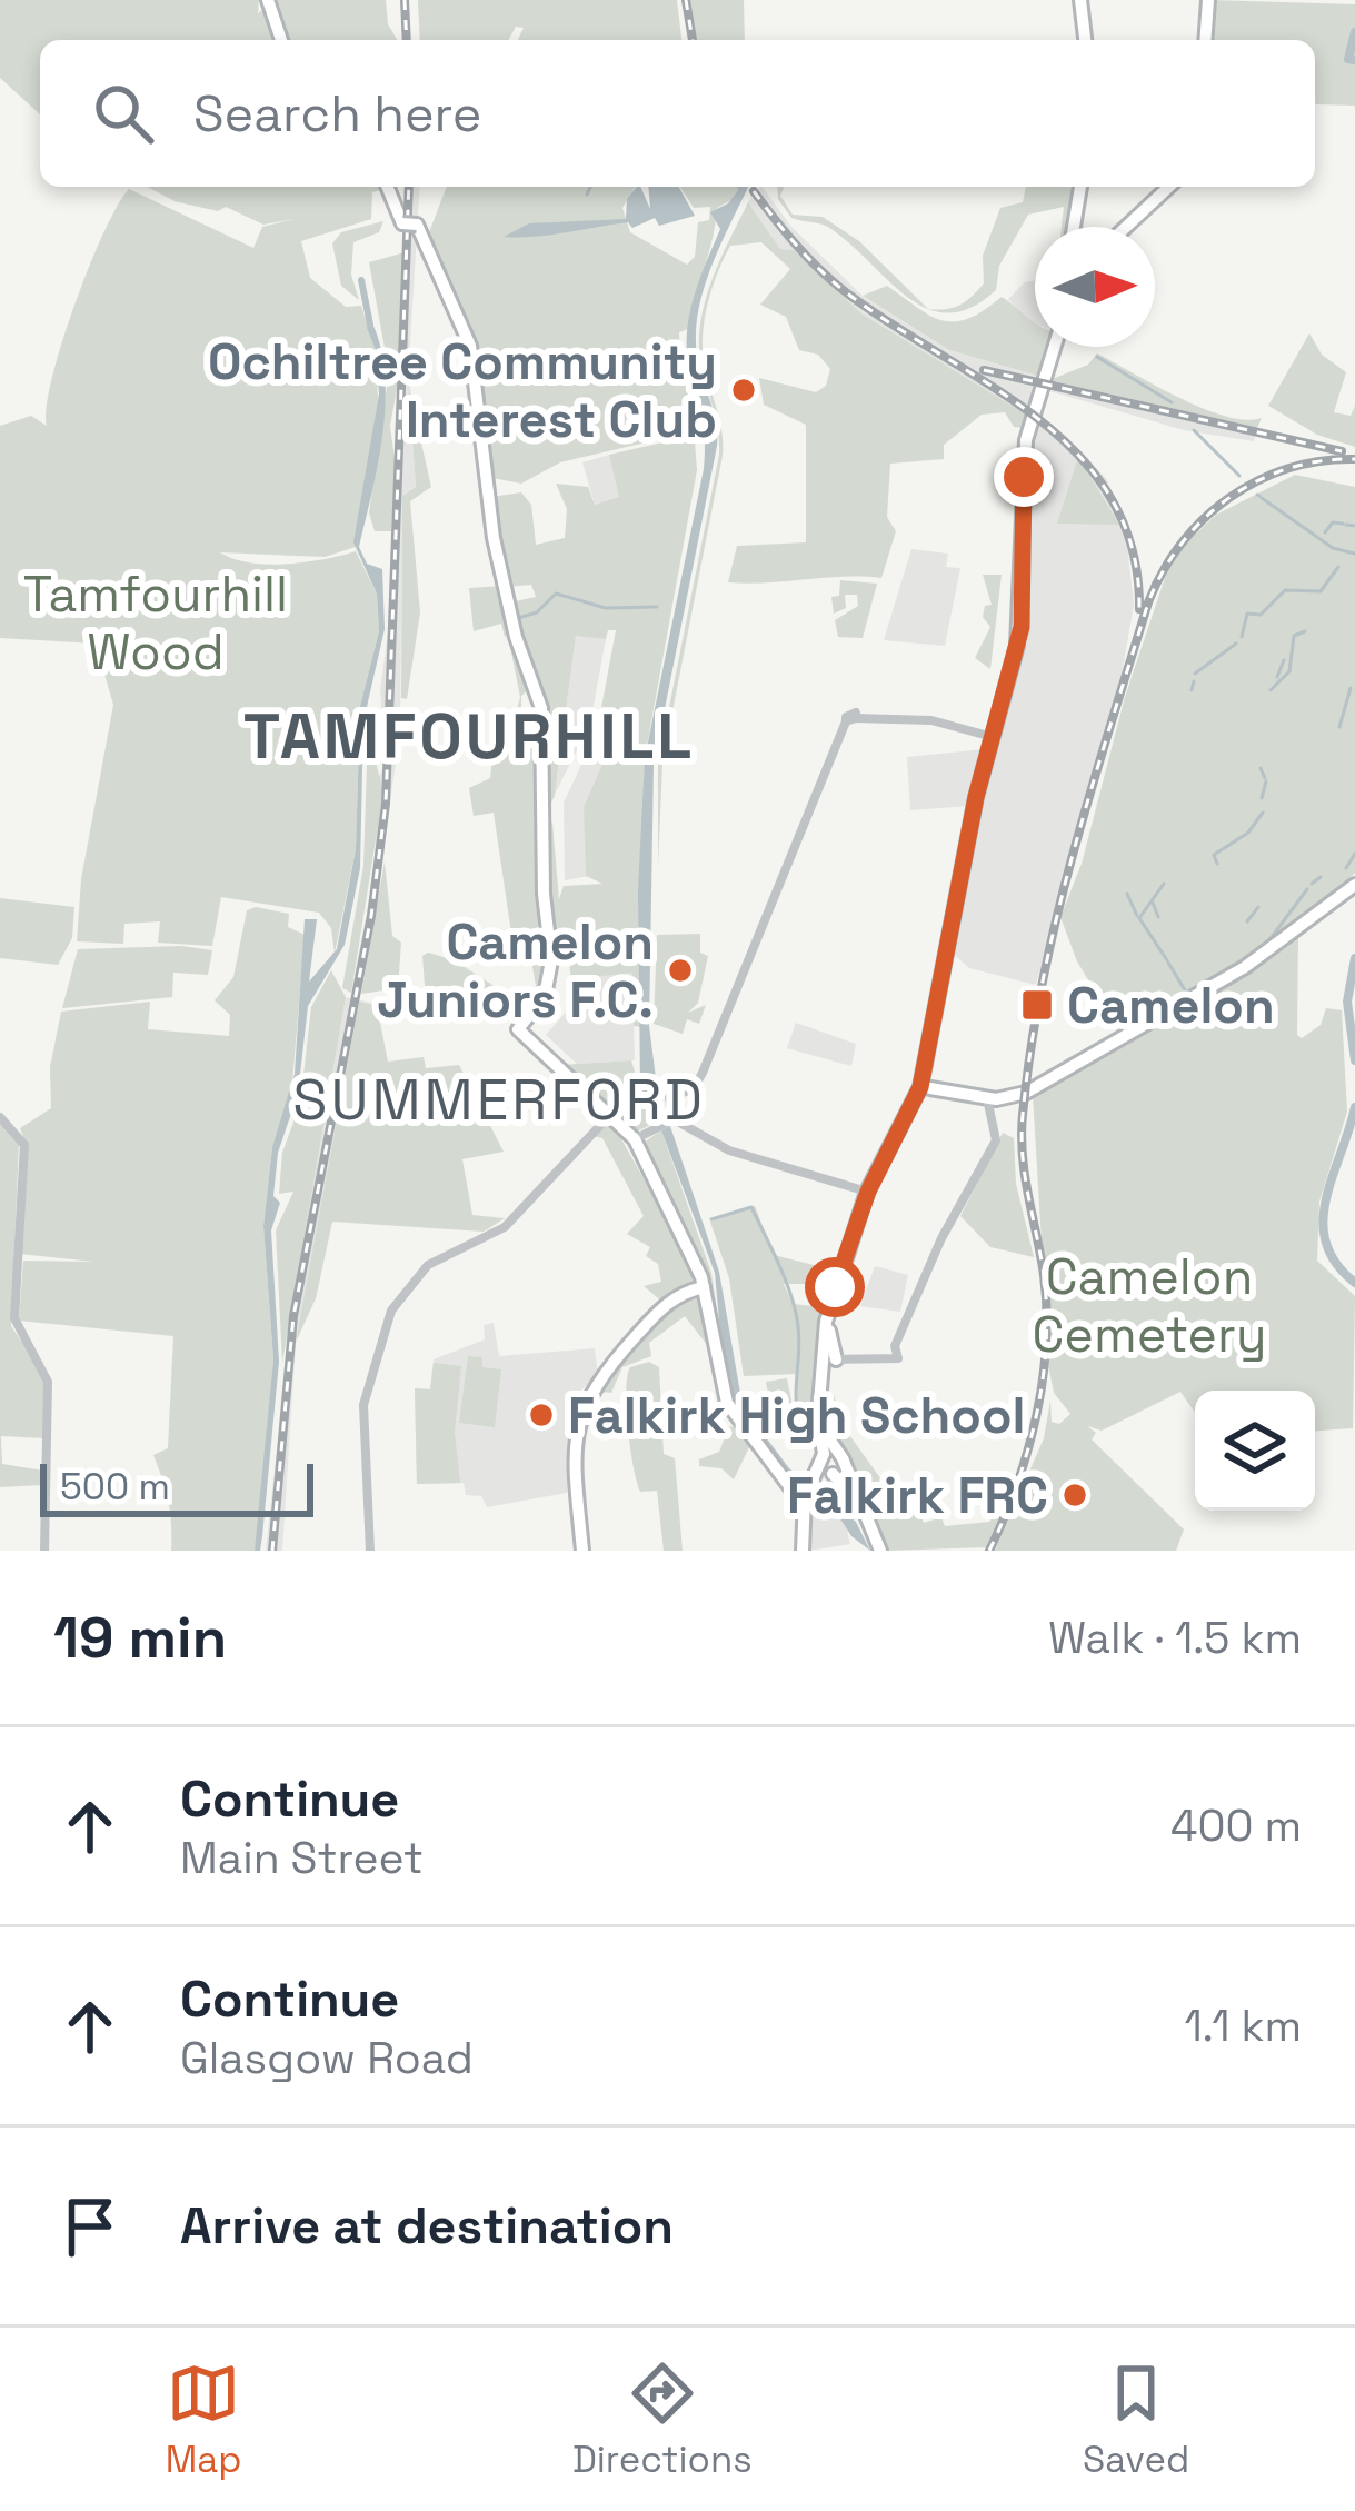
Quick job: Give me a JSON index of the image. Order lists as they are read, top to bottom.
{
  "districts": ["TAMFOURHILL", "SUMMERFORD"],
  "parks": ["Tamfourhill Wood", "Camelon Cemetery"],
  "places": {
    "other": [
      "Ochiltree Community Interest Club",
      "Camelon Juniors F.C.",
      "Falkirk High School",
      "Falkirk FRC"
    ],
    "transit": ["Camelon"]
  },
  "scale_bar": "500 m",
  "north": "right",
  "page": {
    "search": "Search here",
    "scale": "500 m",
    "heading": ["19 min", "Walk · 1.5 km"],
    "list": [
      ["Continue", "Main Street", "400 m"],
      ["Continue", "Glasgow Road", "1.1 km"],
      "Arrive at destination"
    ],
    "nav": ["Map", "Directions", "Saved"]
  }
}
